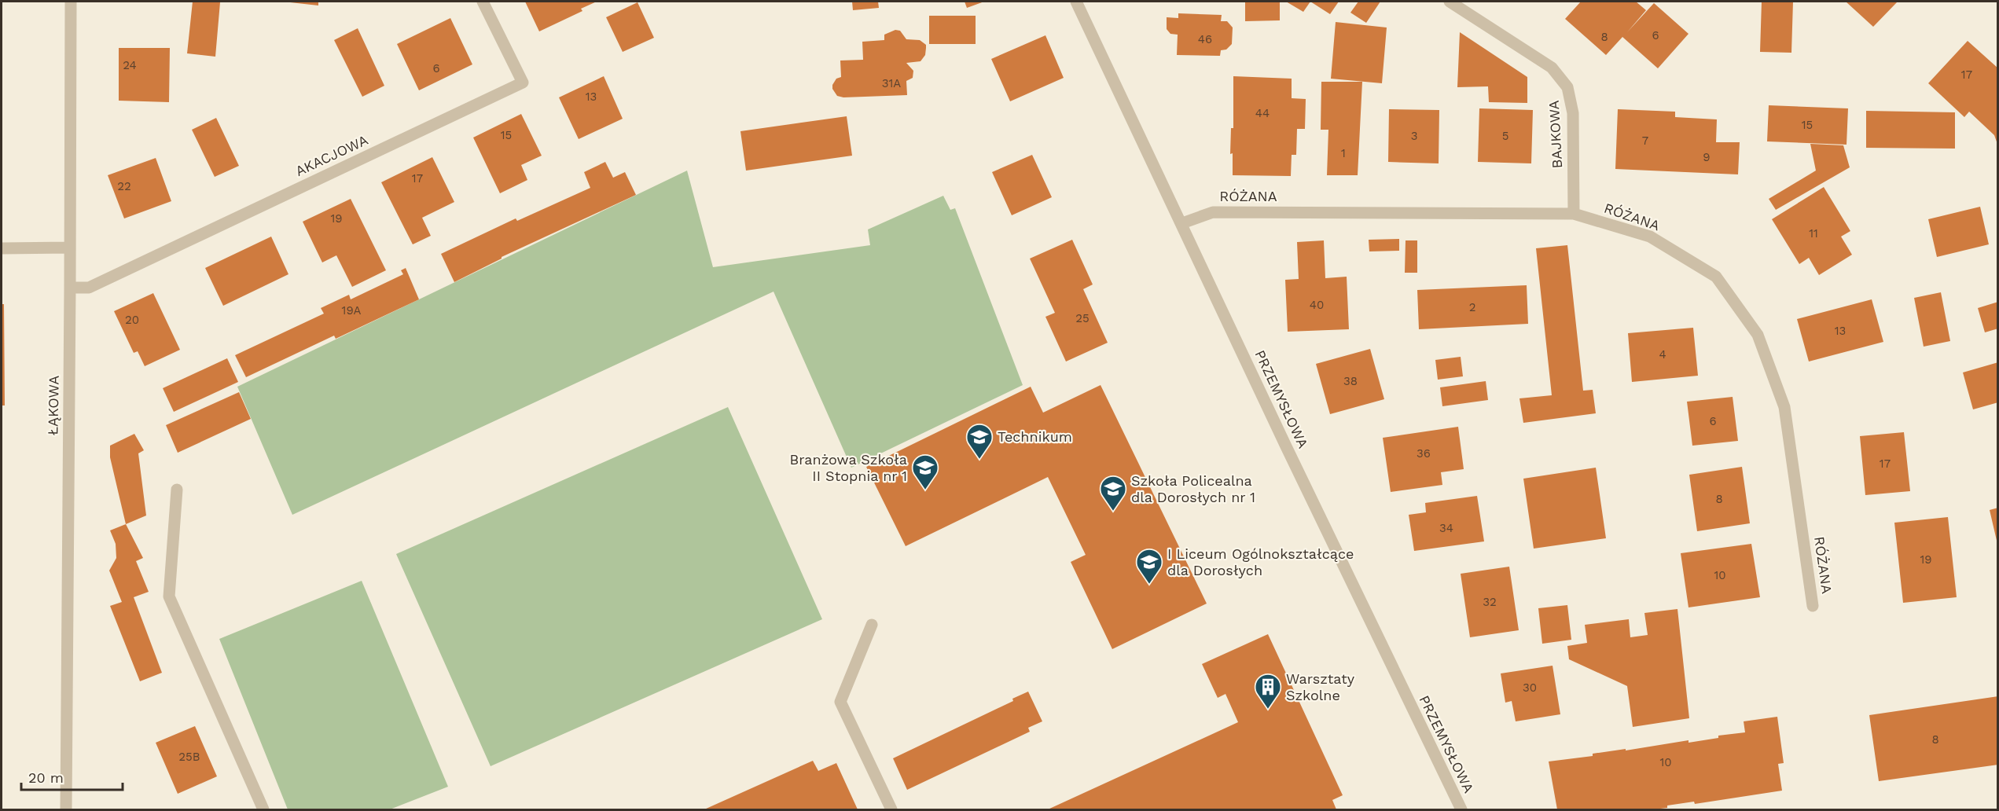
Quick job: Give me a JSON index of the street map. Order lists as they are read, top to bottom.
{
  "streets": {
    "street": [
      "BAJKOWA",
      "AKACJOWA",
      "RÓŻANA",
      "PRZEMYSŁOWA",
      "ŁĄKOWA"
    ]
  },
  "crossings": [
    ["BAJKOWA", "RÓŻANA"],
    ["AKACJOWA", "ŁĄKOWA"],
    ["RÓŻANA", "PRZEMYSŁOWA"]
  ],
  "places": {
    "school or university": [
      "Technikum",
      "Branżowa Szkoła II Stopnia nr 1",
      "Szkoła Policealna dla Dorosłych nr 1",
      "I Liceum Ogólnokształcące dla Dorosłych"
    ],
    "building": ["Warsztaty Szkolne"]
  },
  "house_numbers": [
    "6",
    "8",
    "46",
    "24",
    "6",
    "17",
    "31A",
    "13",
    "44",
    "15",
    "15",
    "3",
    "5",
    "7",
    "1",
    "9",
    "17",
    "22",
    "19",
    "11",
    "40",
    "2",
    "19A",
    "25",
    "20",
    "13",
    "4",
    "38",
    "6",
    "36",
    "17",
    "8",
    "34",
    "19",
    "10",
    "32",
    "30",
    "8",
    "25B",
    "10"
  ],
  "scale_bar": "20 m"
}
